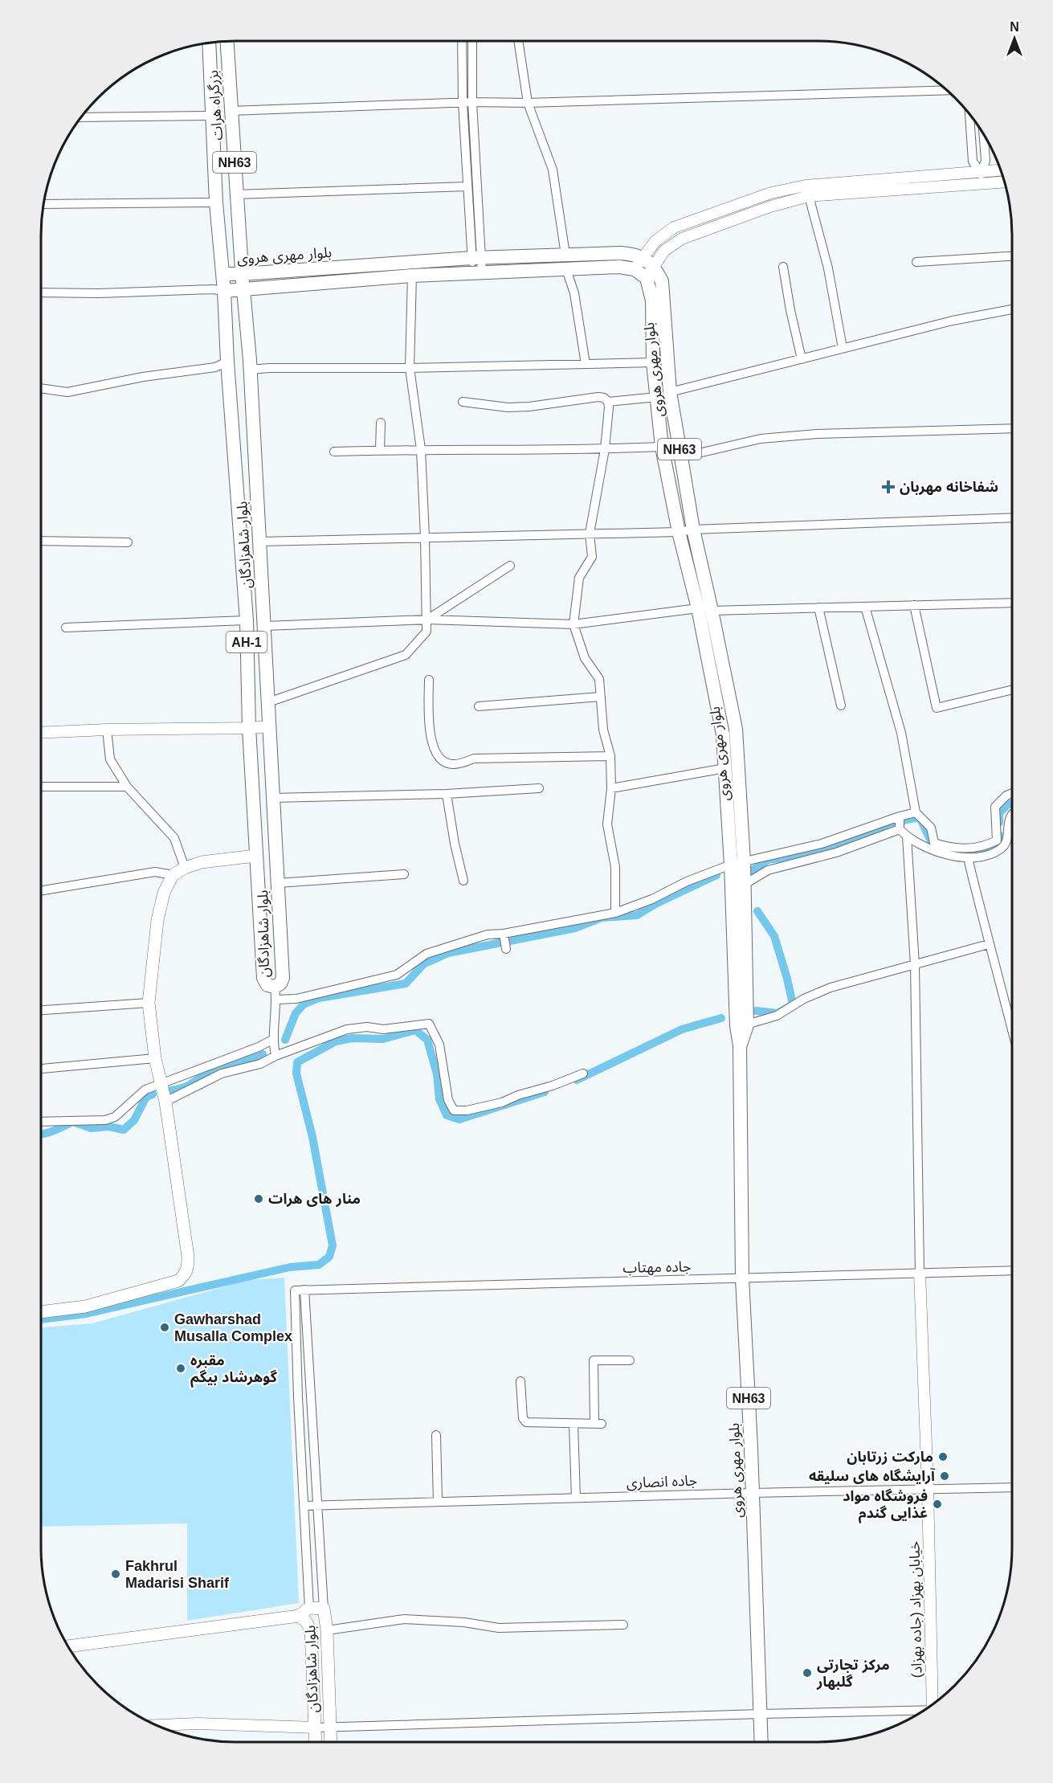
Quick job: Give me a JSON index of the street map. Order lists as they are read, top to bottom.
{
  "streets": {
    "main road": [
      "بزرگراه هرات",
      "NH63",
      "بلوار مهری هروی",
      "بلوار شاهزادگان",
      "AH-1"
    ],
    "street": ["جاده مهتاب", "جاده انصاری", "خیابان بهزاد (جاده بهزاد)"]
  },
  "crossings": [
    ["بزرگراه هرات", "بلوار مهری هروی"],
    ["بزرگراه هرات", "بلوار شاهزادگان"],
    ["بلوار مهری هروی", "بلوار شاهزادگان"],
    ["بلوار مهری هروی", "جاده مهتاب"],
    ["بلوار مهری هروی", "جاده انصاری"],
    ["جاده مهتاب", "جاده انصاری"],
    ["جاده مهتاب", "خیابان بهزاد (جاده بهزاد)"],
    ["جاده انصاری", "خیابان بهزاد (جاده بهزاد)"]
  ],
  "places": {
    "health": ["شفاخانه مهربان"],
    "other": [
      "منار های هرات",
      "Gawharshad Musalla Complex",
      "مقبره گوهرشاد بیگم",
      "مارکت زرتابان",
      "آرایشگاه های سلیقه",
      "فروشگاه مواد غذایی گندم",
      "Fakhrul Madarisi Sharif",
      "مرکز تجارتی گلبهار"
    ]
  },
  "north": "top"
}
